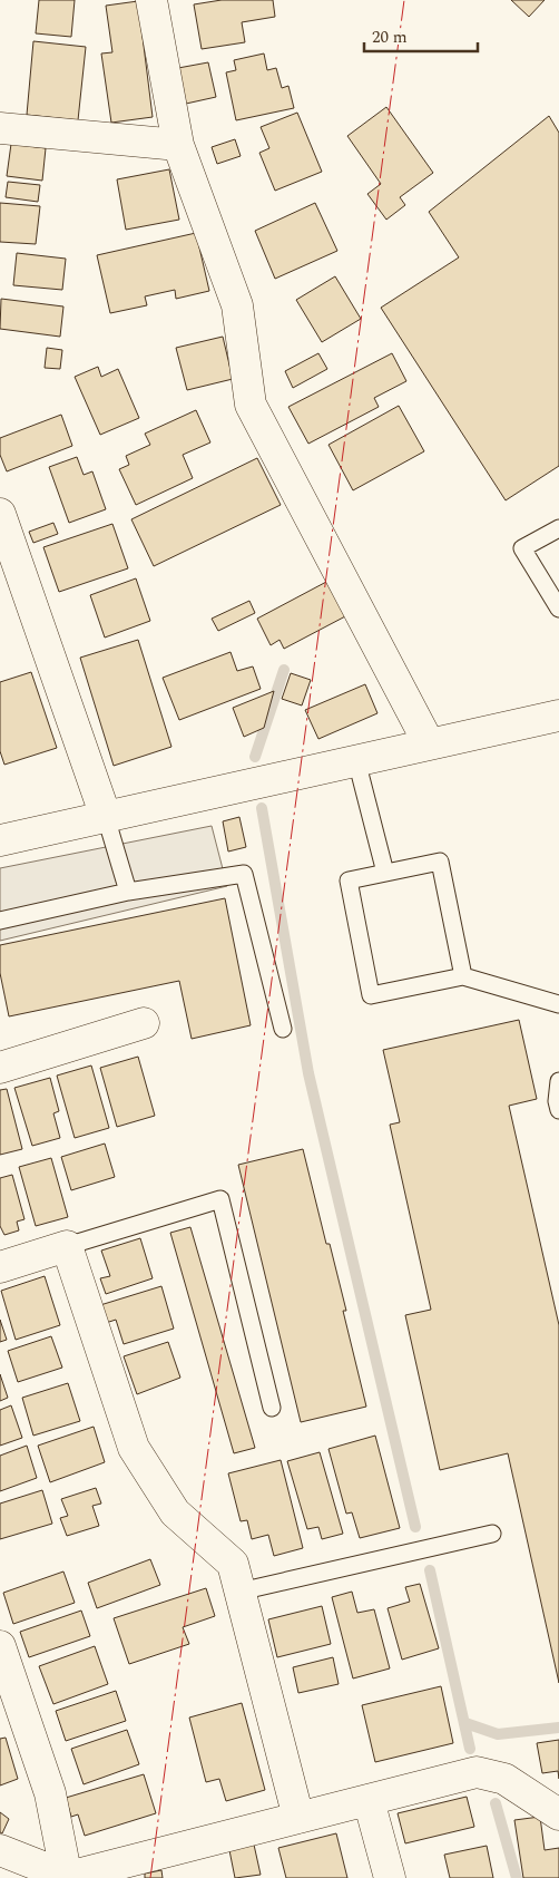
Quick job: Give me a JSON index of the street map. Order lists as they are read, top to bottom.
{
  "scale_bar": "20 m"
}
